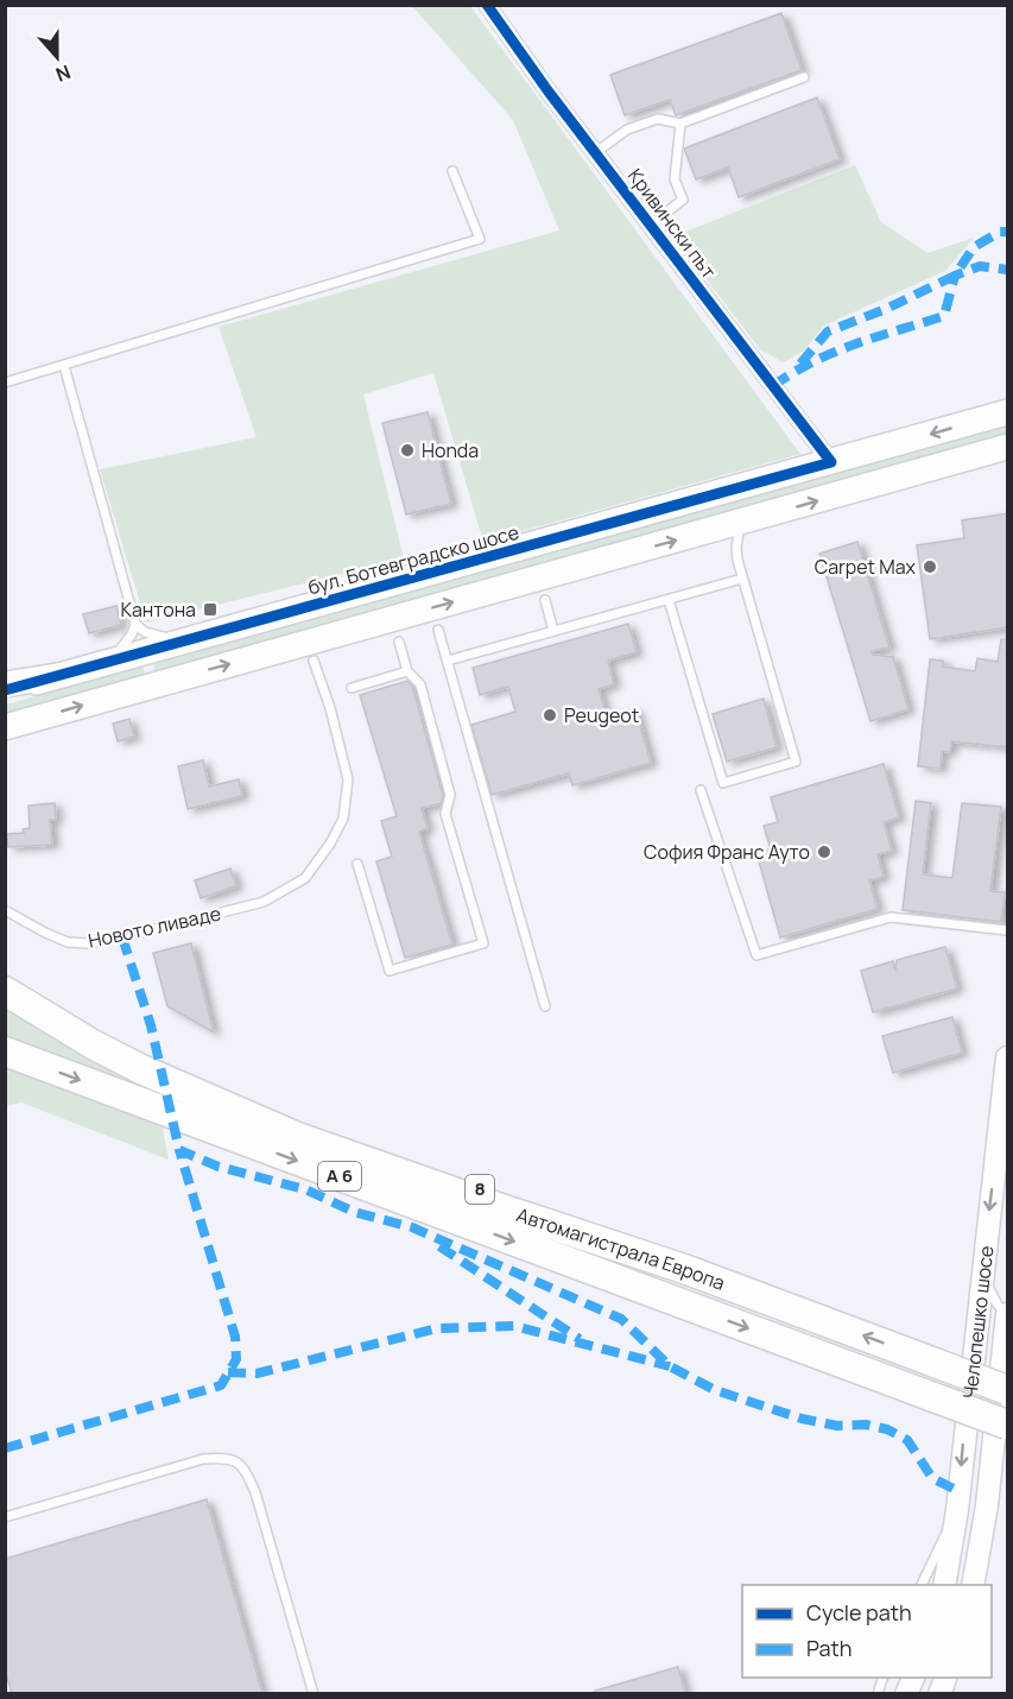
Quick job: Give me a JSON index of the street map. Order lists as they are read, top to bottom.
{
  "streets": {
    "highway": ["A 6", "8", "Автомагистрала Европа"],
    "main road": ["бул. Ботевградско шосе", "Челопешко шосе"],
    "street": ["Кривински път"],
    "lane": ["Новото ливаде"]
  },
  "crossings": [
    ["Кривински път", "бул. Ботевградско шосе"],
    ["8", "Автомагистрала Европа"]
  ],
  "places": {
    "other": [
      "Honda",
      "Carpet Max",
      "Peugeot",
      "София Франс Ауто"
    ],
    "transit": ["Кантона"]
  },
  "legend": ["Cycle path", "Path"],
  "north": "bottom"
}
